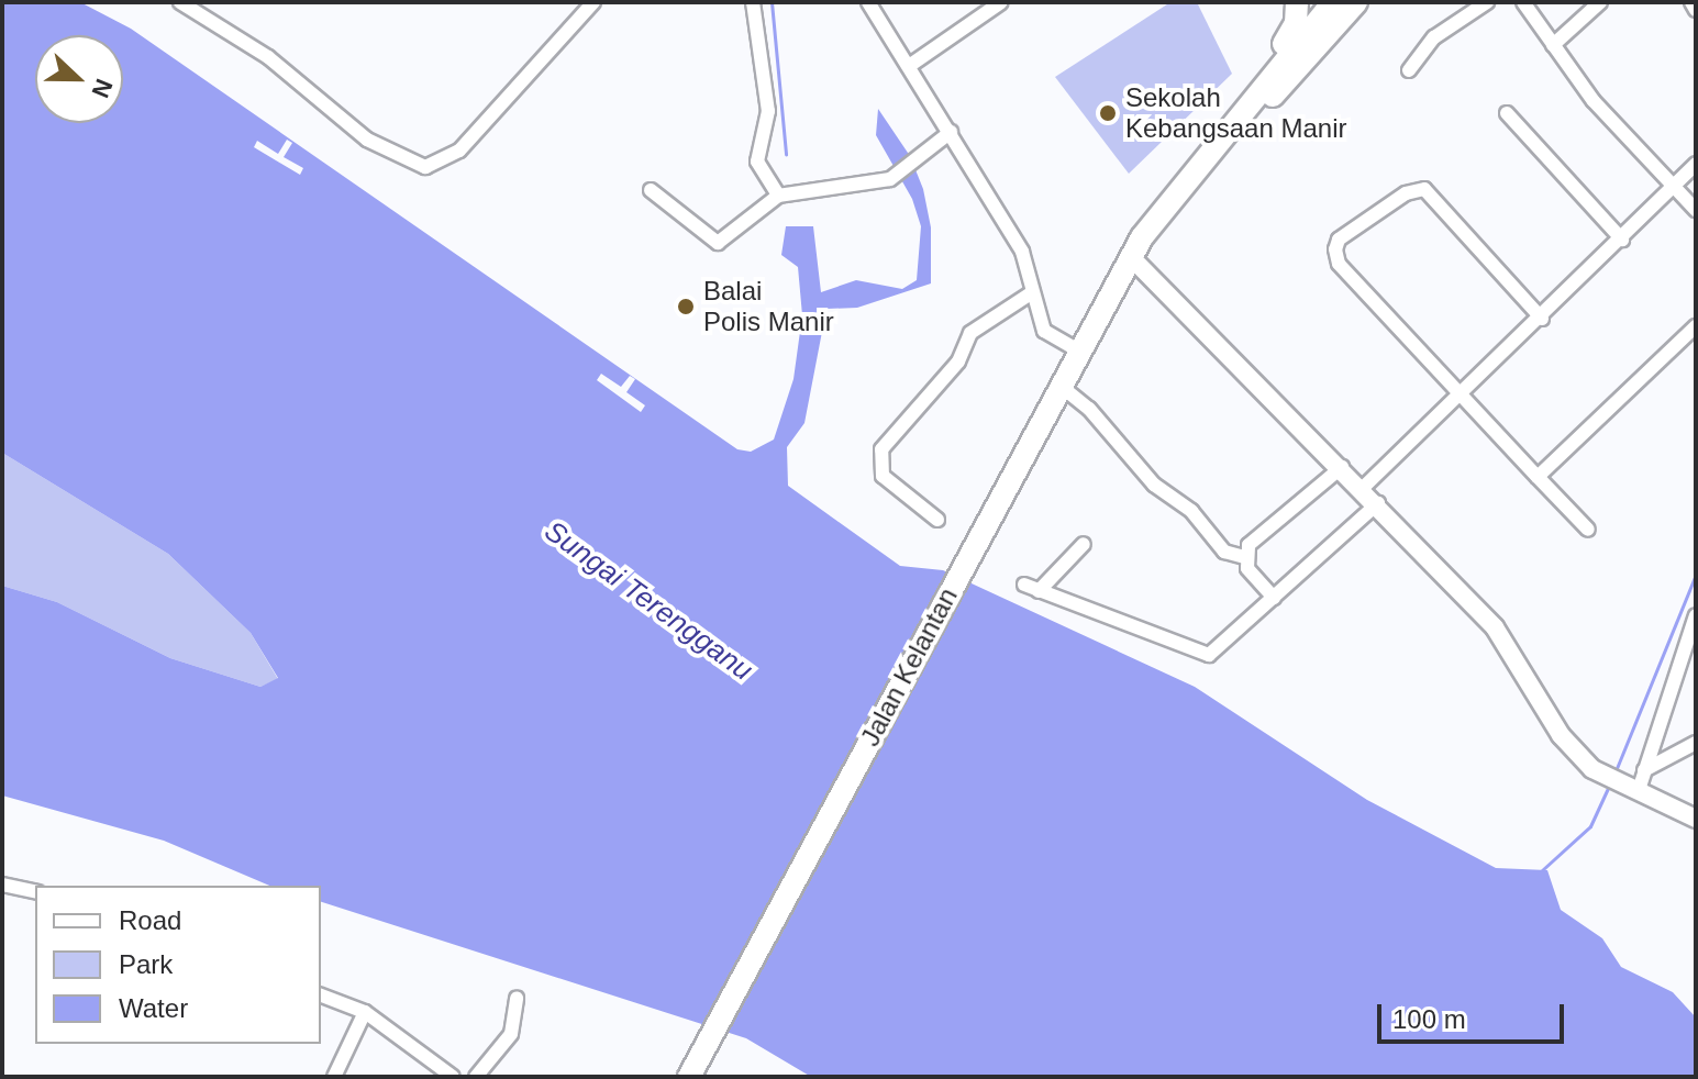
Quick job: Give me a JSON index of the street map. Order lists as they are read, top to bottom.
{
  "streets": {
    "highway": ["Jalan Kelantan"]
  },
  "water": ["Sungai Terengganu"],
  "places": ["Sekolah Kebangsaan Manir", "Balai Polis Manir"],
  "legend": ["Road", "Park", "Water"],
  "scale_bar": "100 m",
  "north": "right"
}
